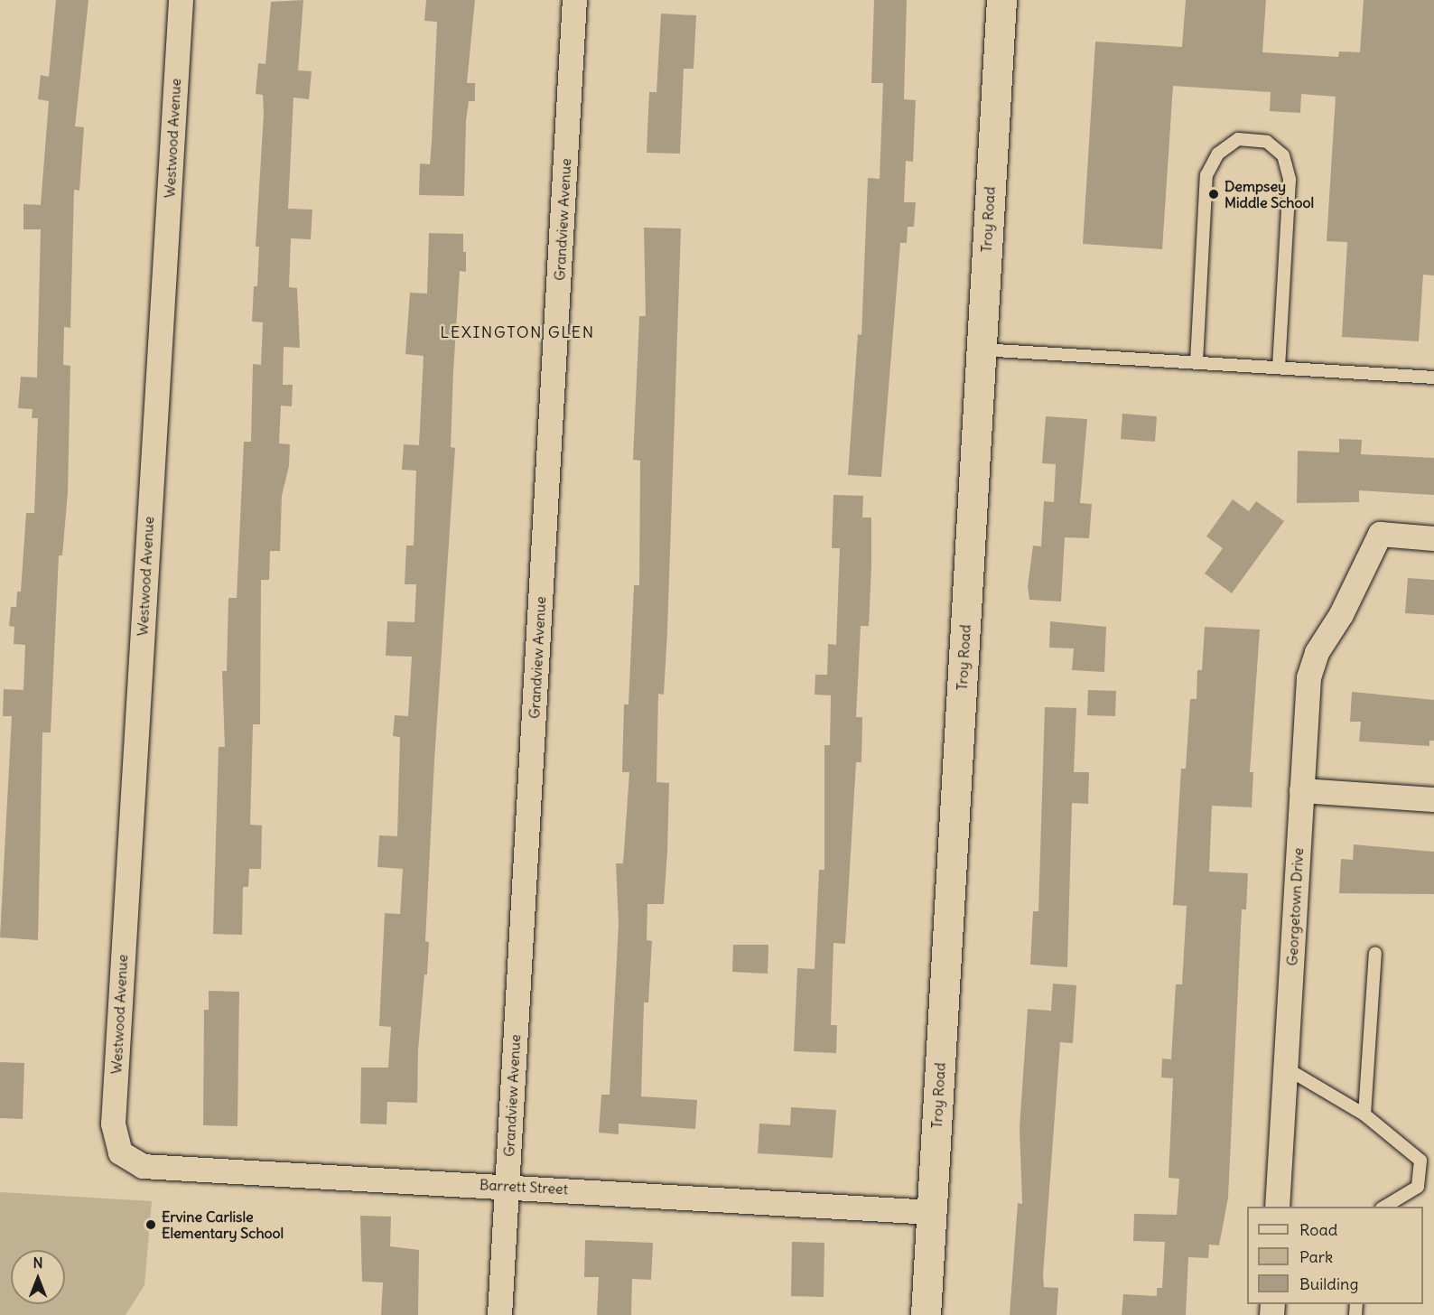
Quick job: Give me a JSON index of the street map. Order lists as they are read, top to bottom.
{
  "streets": {
    "street": [
      "Westwood Avenue",
      "Grandview Avenue",
      "Troy Road",
      "Georgetown Drive",
      "Barrett Street"
    ]
  },
  "crossings": [
    ["Westwood Avenue", "Barrett Street"],
    ["Grandview Avenue", "Barrett Street"],
    ["Troy Road", "Barrett Street"]
  ],
  "districts": ["LEXINGTON GLEN"],
  "places": ["Dempsey Middle School", "Ervine Carlisle Elementary School"],
  "legend": ["Road", "Park", "Building"],
  "north": "top"
}
